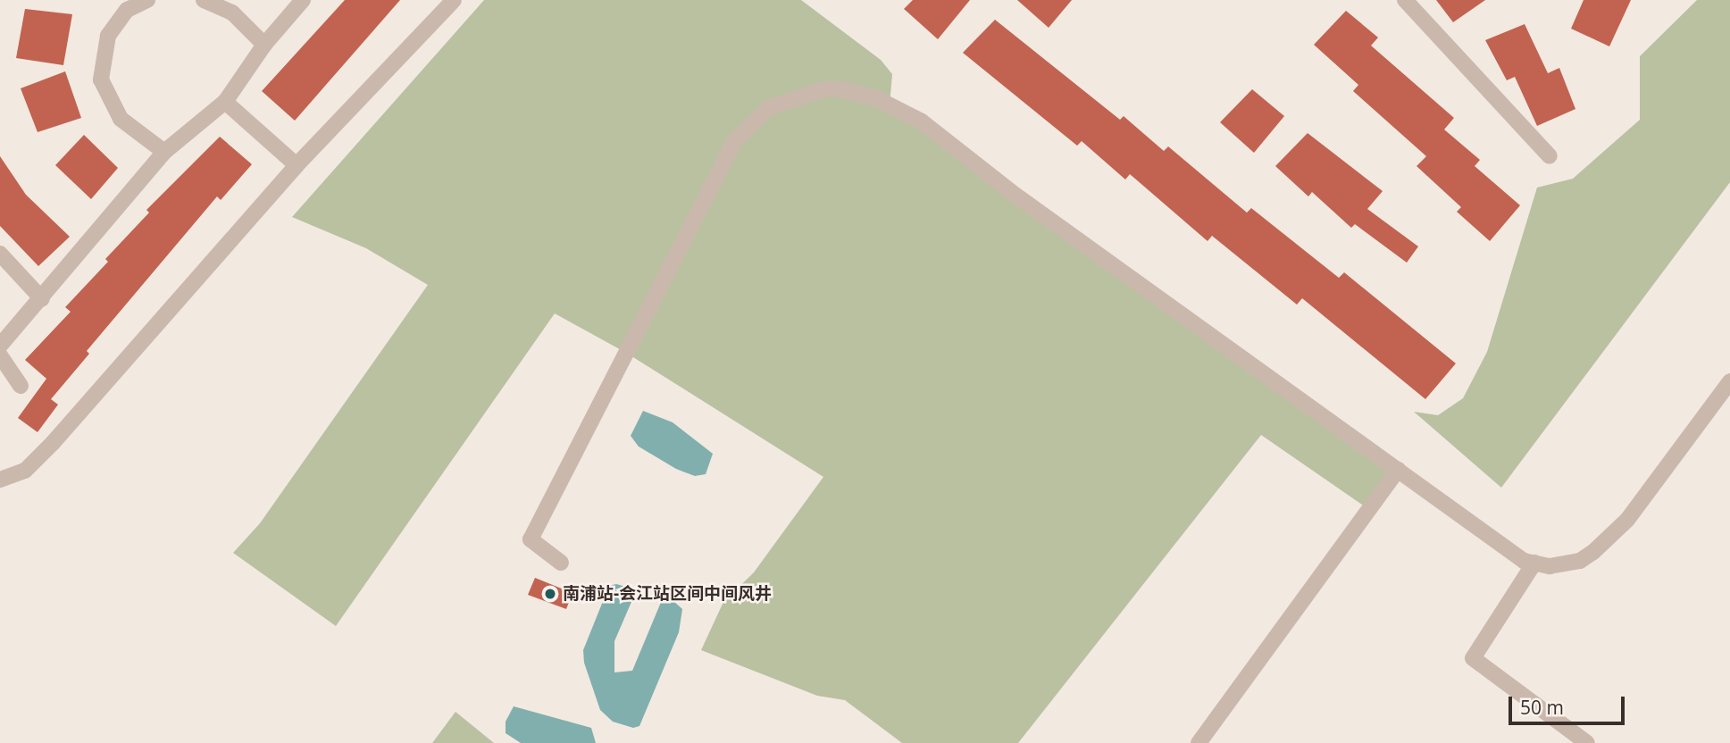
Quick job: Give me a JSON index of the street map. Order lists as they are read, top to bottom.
{
  "places": ["南浦站-会江站区间中间风井"],
  "scale_bar": "50 m"
}
